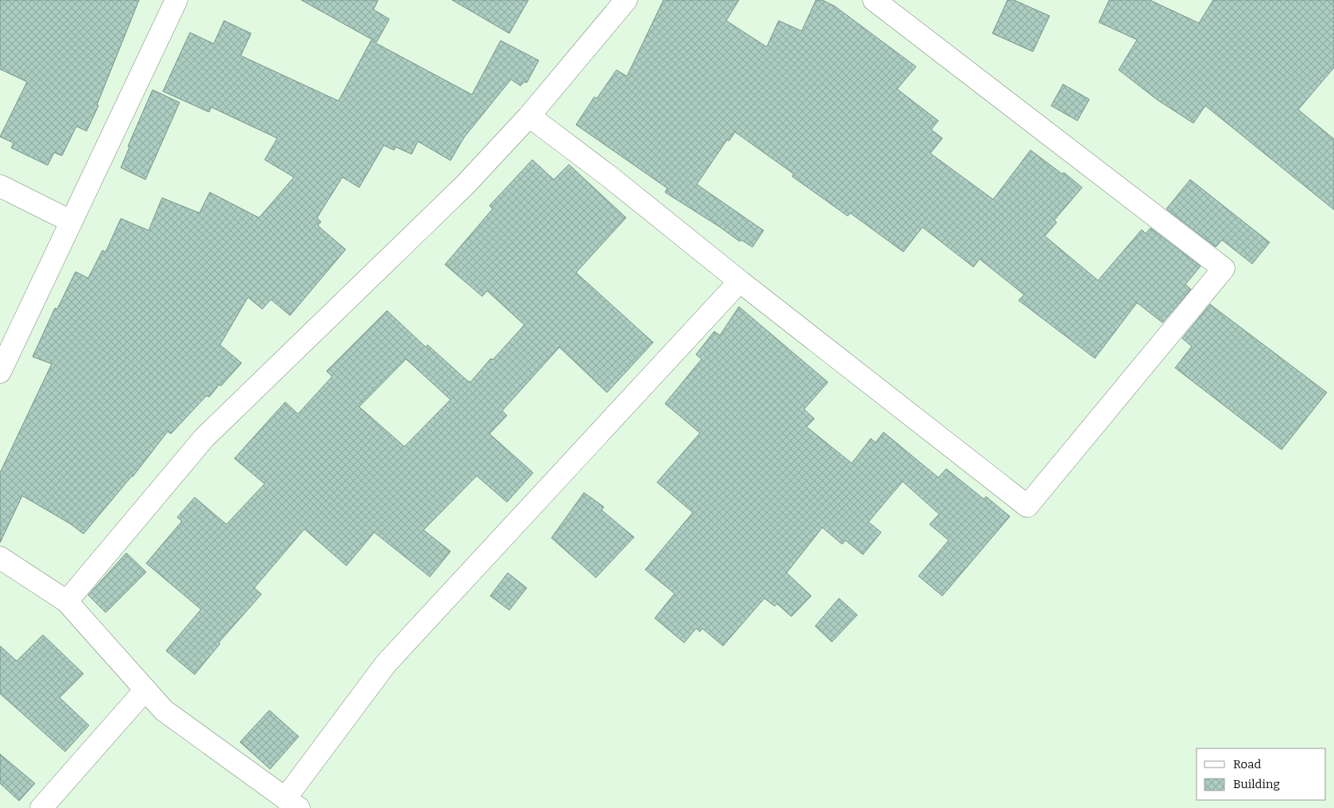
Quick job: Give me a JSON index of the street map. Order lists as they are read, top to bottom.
{
  "legend": ["Road", "Building"]
}
